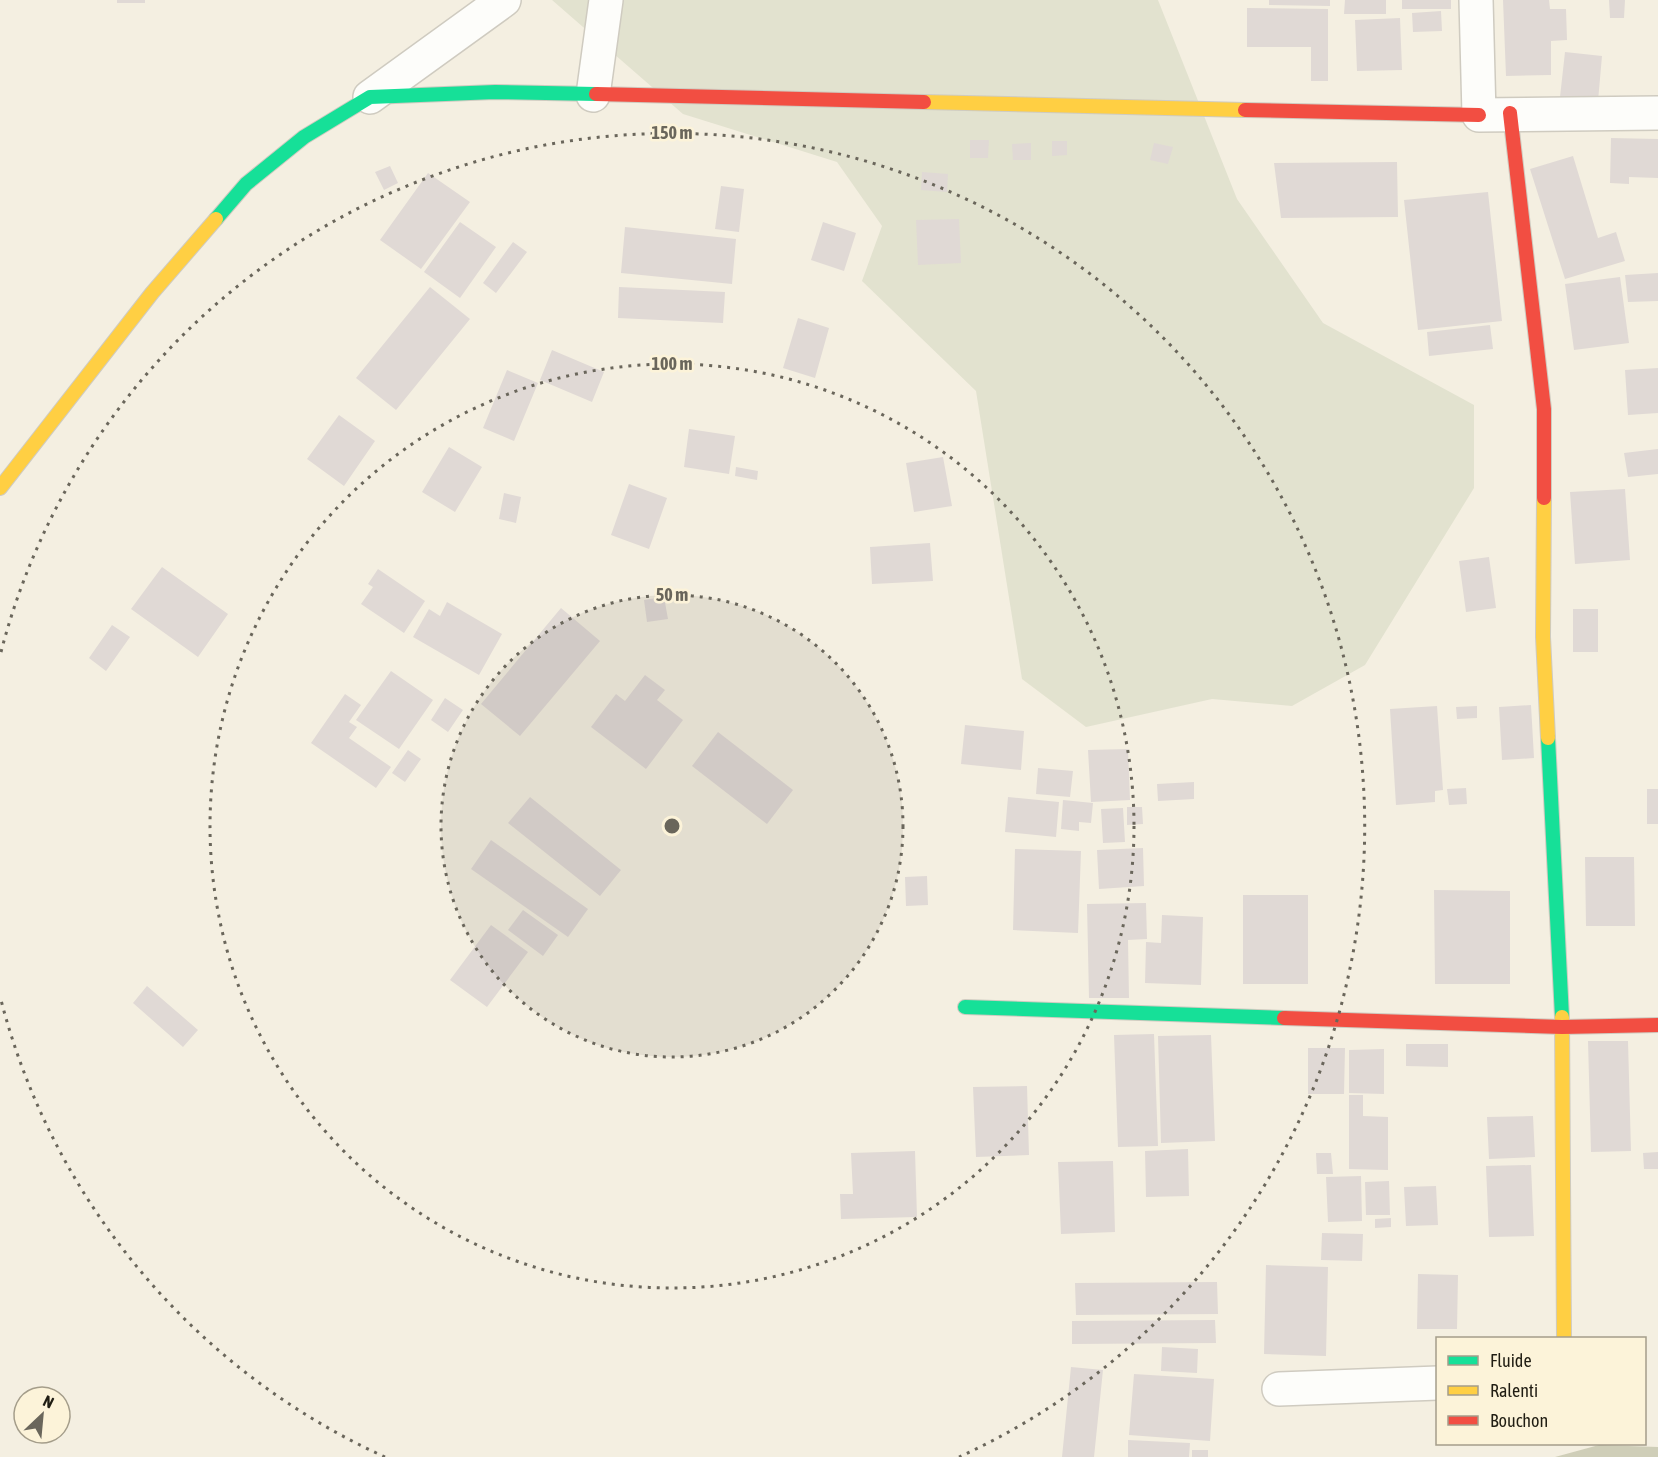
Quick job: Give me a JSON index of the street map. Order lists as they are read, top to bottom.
{
  "legend": ["Fluide", "Ralenti", "Bouchon"],
  "north": "top right",
  "rings": ["150 m", "100 m", "50 m"]
}
